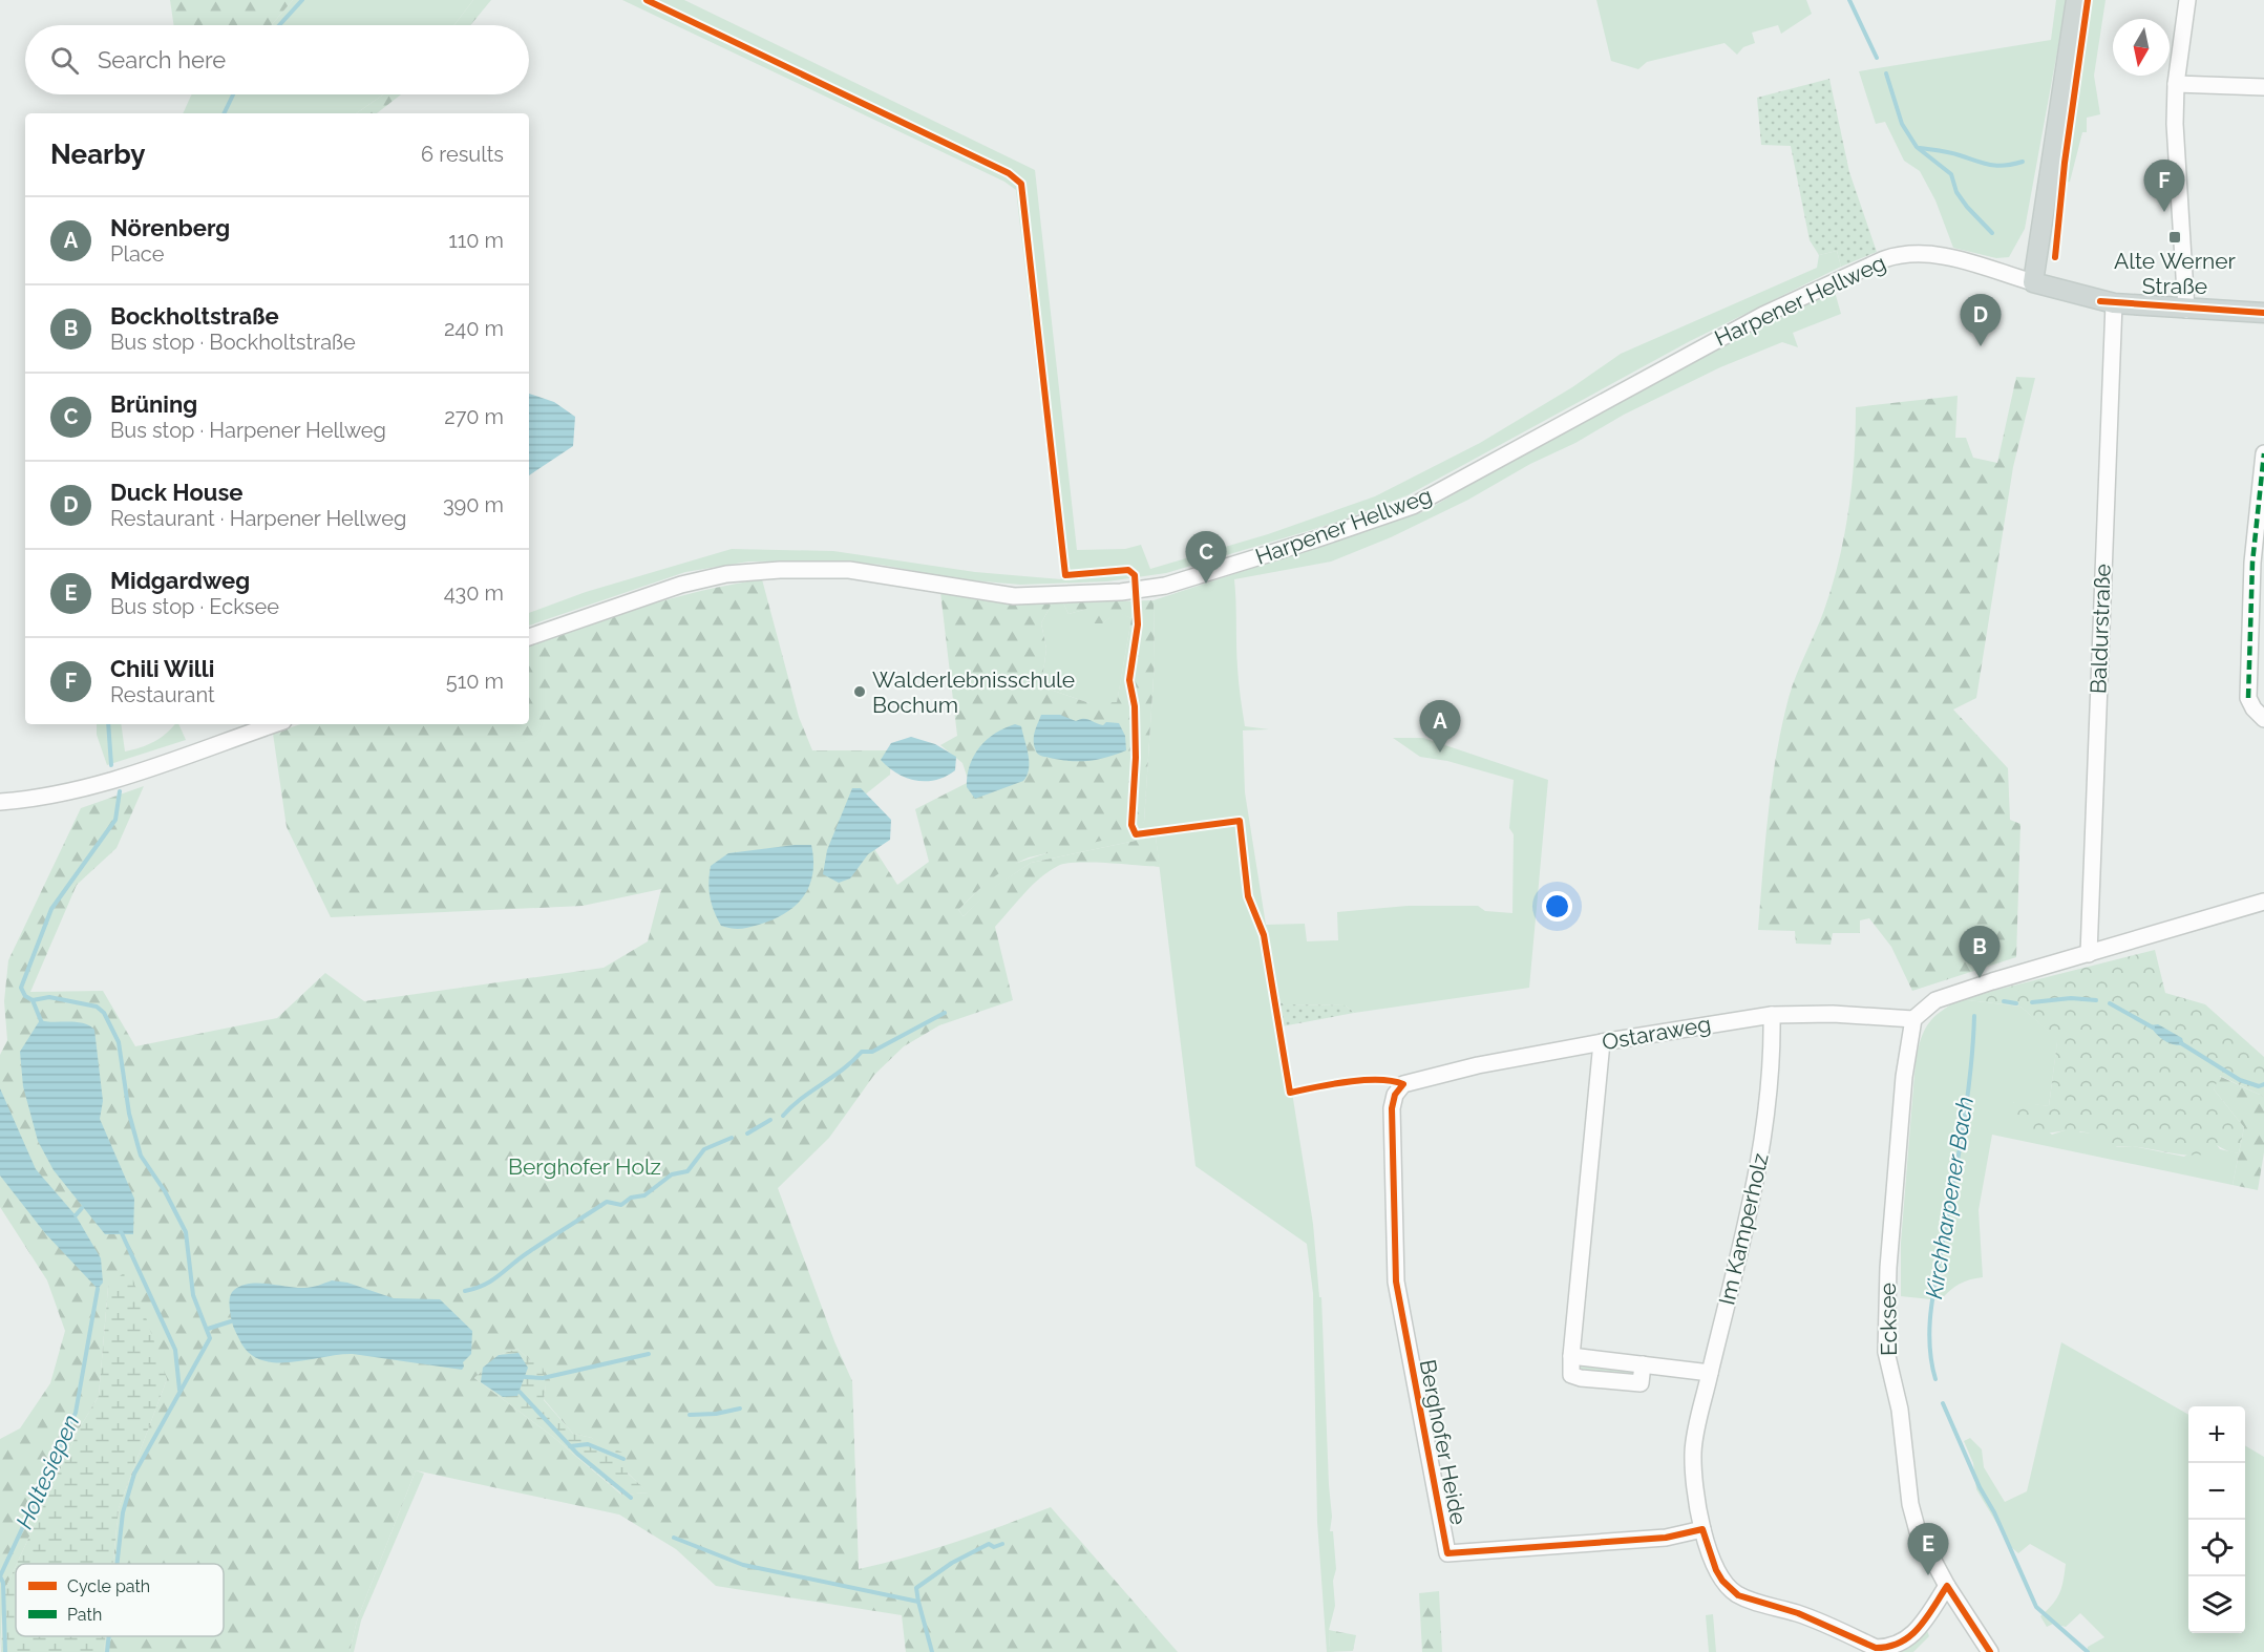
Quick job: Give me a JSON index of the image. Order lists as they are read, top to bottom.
{
  "streets": {
    "main road": ["Harpener Hellweg"],
    "street": [
      "Baldurstraße",
      "Ostaraweg",
      "Im Kamperholz",
      "Ecksee",
      "Berghofer Heide"
    ]
  },
  "crossings": [
    ["Harpener Hellweg", "Baldurstraße"],
    ["Ostaraweg", "Im Kamperholz"],
    ["Ostaraweg", "Ecksee"],
    ["Ostaraweg", "Berghofer Heide"]
  ],
  "water": ["Kirchharpener Bach", "Holtesiepen"],
  "parks": ["Berghofer Holz"],
  "places": {
    "transit": ["Alte Werner Straße"],
    "other": ["Walderlebnisschule Bochum"]
  },
  "legend": ["Cycle path", "Path"],
  "north": "bottom",
  "page": {
    "search": "Search here",
    "heading": ["Nearby", "6 results"],
    "pins": [
      "F",
      "D",
      "C",
      "A",
      "B",
      "E"
    ],
    "list": [
      {
        "mark": "A",
        "name": "Nörenberg",
        "note": "Place",
        "value": "110 m"
      },
      {
        "mark": "B",
        "name": "Bockholtstraße",
        "note": "Bus stop · Bockholtstraße",
        "value": "240 m"
      },
      {
        "mark": "C",
        "name": "Brüning",
        "note": "Bus stop · Harpener Hellweg",
        "value": "270 m"
      },
      {
        "mark": "D",
        "name": "Duck House",
        "note": "Restaurant · Harpener Hellweg",
        "value": "390 m"
      },
      {
        "mark": "E",
        "name": "Midgardweg",
        "note": "Bus stop · Ecksee",
        "value": "430 m"
      },
      {
        "mark": "F",
        "name": "Chili Willi",
        "note": "Restaurant",
        "value": "510 m"
      }
    ],
    "map_buttons": ["+", "−"]
  }
}
